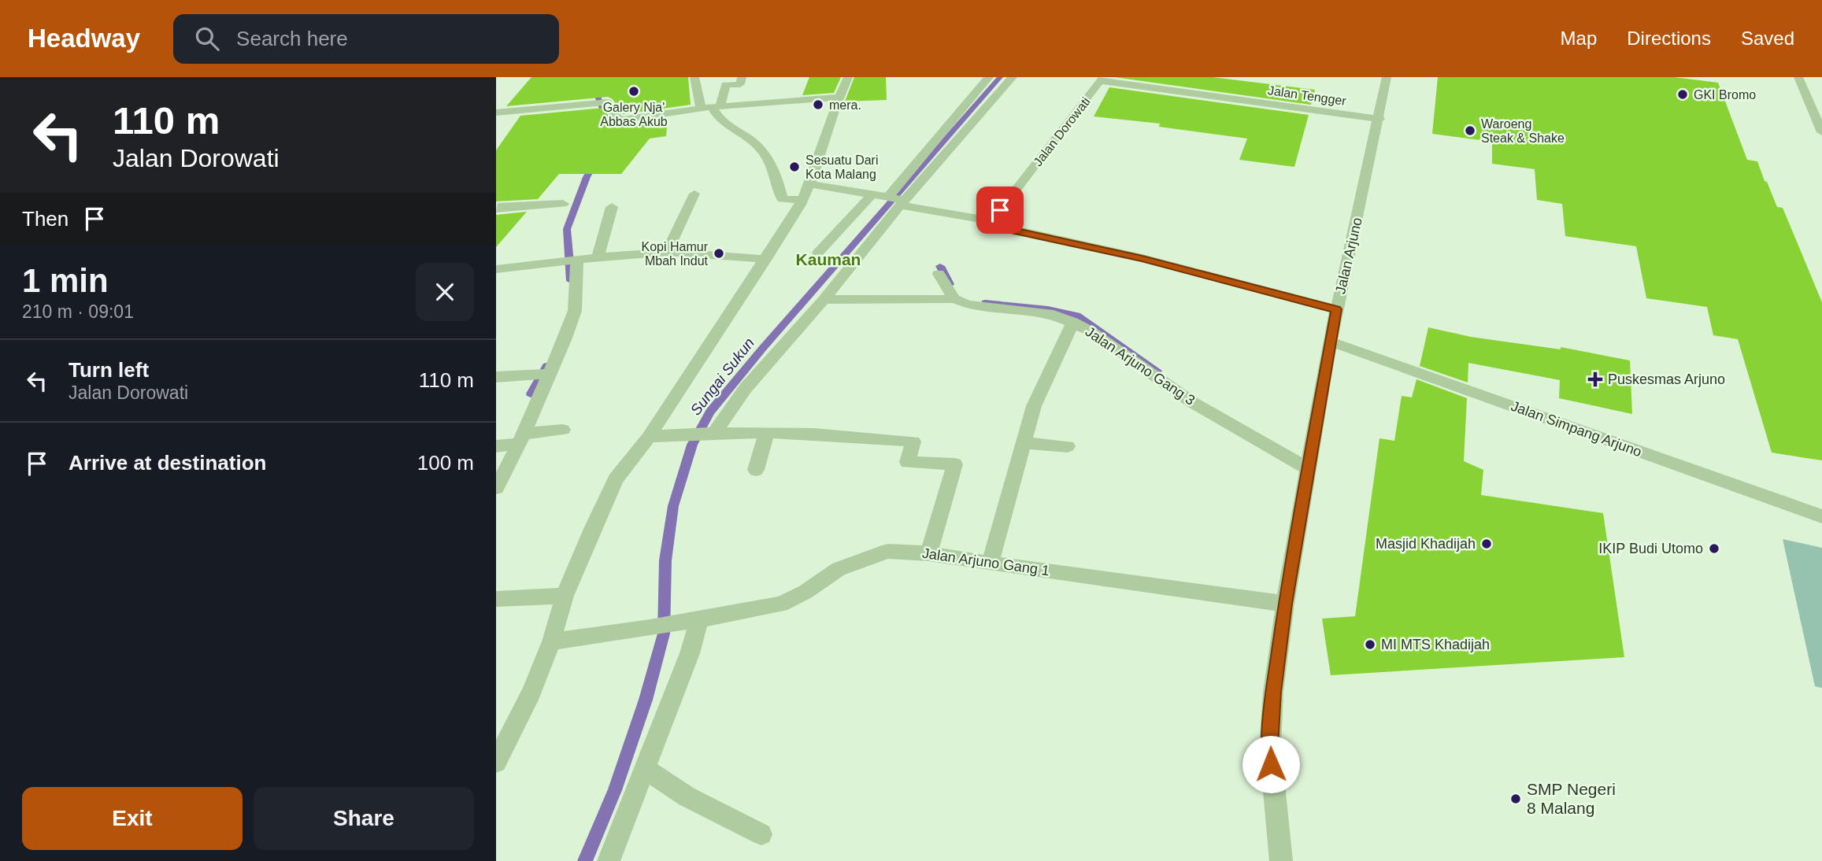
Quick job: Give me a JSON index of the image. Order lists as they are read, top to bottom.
{
  "streets": {
    "street": [
      "Jalan Tengger",
      "Jalan Dorowati",
      "Jalan Arjuno",
      "Jalan Arjuno Gang 3",
      "Jalan Simpang Arjuno",
      "Jalan Arjuno Gang 1"
    ]
  },
  "crossings": [
    ["Jalan Tengger", "Jalan Dorowati"],
    ["Jalan Tengger", "Jalan Arjuno"],
    ["Jalan Arjuno", "Jalan Arjuno Gang 3"],
    ["Jalan Arjuno", "Jalan Simpang Arjuno"],
    ["Jalan Arjuno", "Jalan Arjuno Gang 1"]
  ],
  "districts": ["Kauman"],
  "water": ["Sungai Sukun"],
  "places": {
    "other": [
      "Galery Nja' Abbas Akub",
      "GKI Bromo",
      "mera.",
      "Waroeng Steak & Shake",
      "Sesuatu Dari Kota Malang",
      "Kopi Hamur Mbah Indut",
      "Masjid Khadijah",
      "IKIP Budi Utomo",
      "MI MTS Khadijah",
      "SMP Negeri 8 Malang"
    ],
    "health": ["Puskesmas Arjuno"]
  },
  "page": {
    "header": "Headway",
    "search": "Search here",
    "nav": ["Map", "Directions", "Saved"],
    "turn": ["110 m", "Jalan Dorowati"],
    "then": "Then",
    "heading": ["1 min", "210 m · 09:01"],
    "list": [
      {
        "name": "Turn left",
        "note": "Jalan Dorowati",
        "value": "110 m"
      },
      {
        "name": "Arrive at destination",
        "value": "100 m"
      }
    ],
    "buttons": ["Exit", "Share"]
  }
}
